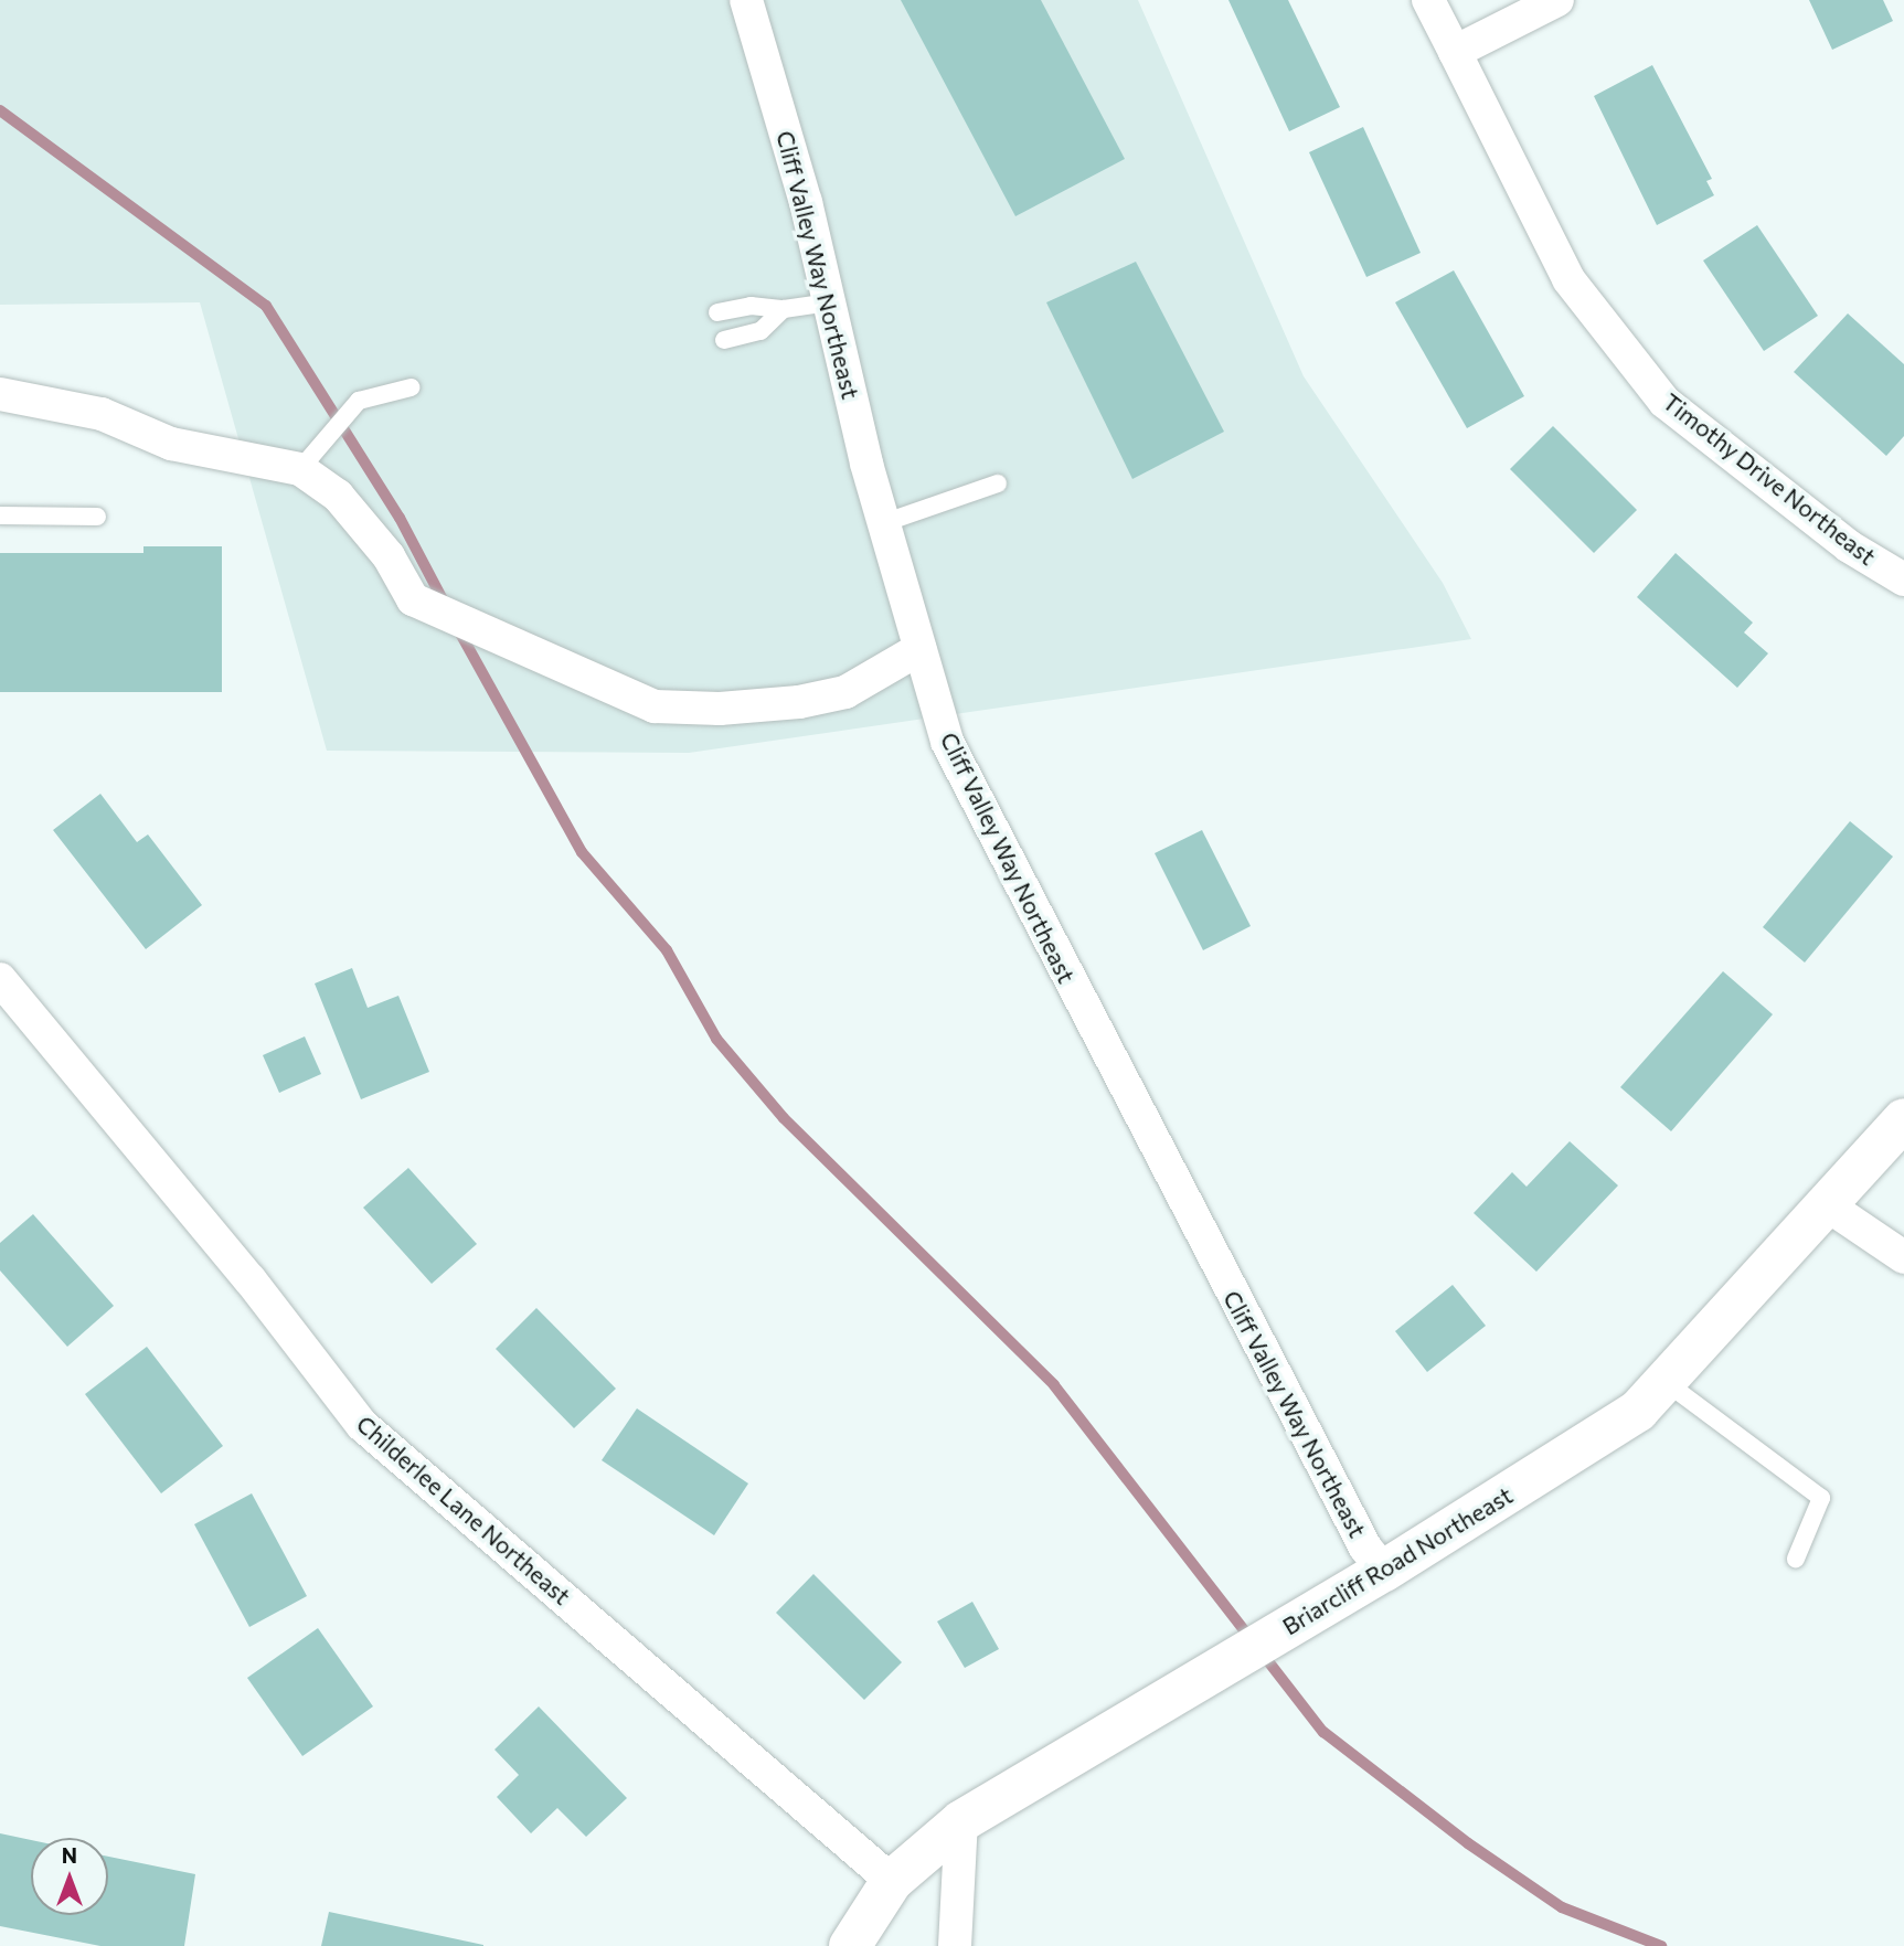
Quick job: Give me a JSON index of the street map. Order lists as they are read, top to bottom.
{
  "streets": {
    "main road": ["Briarcliff Road Northeast"],
    "street": ["Cliff Valley Way Northeast", "Timothy Drive Northeast", "Childerlee Lane Northeast"]
  },
  "crossings": [
    ["Cliff Valley Way Northeast", "Briarcliff Road Northeast"],
    ["Childerlee Lane Northeast", "Briarcliff Road Northeast"]
  ],
  "north": "top"
}
